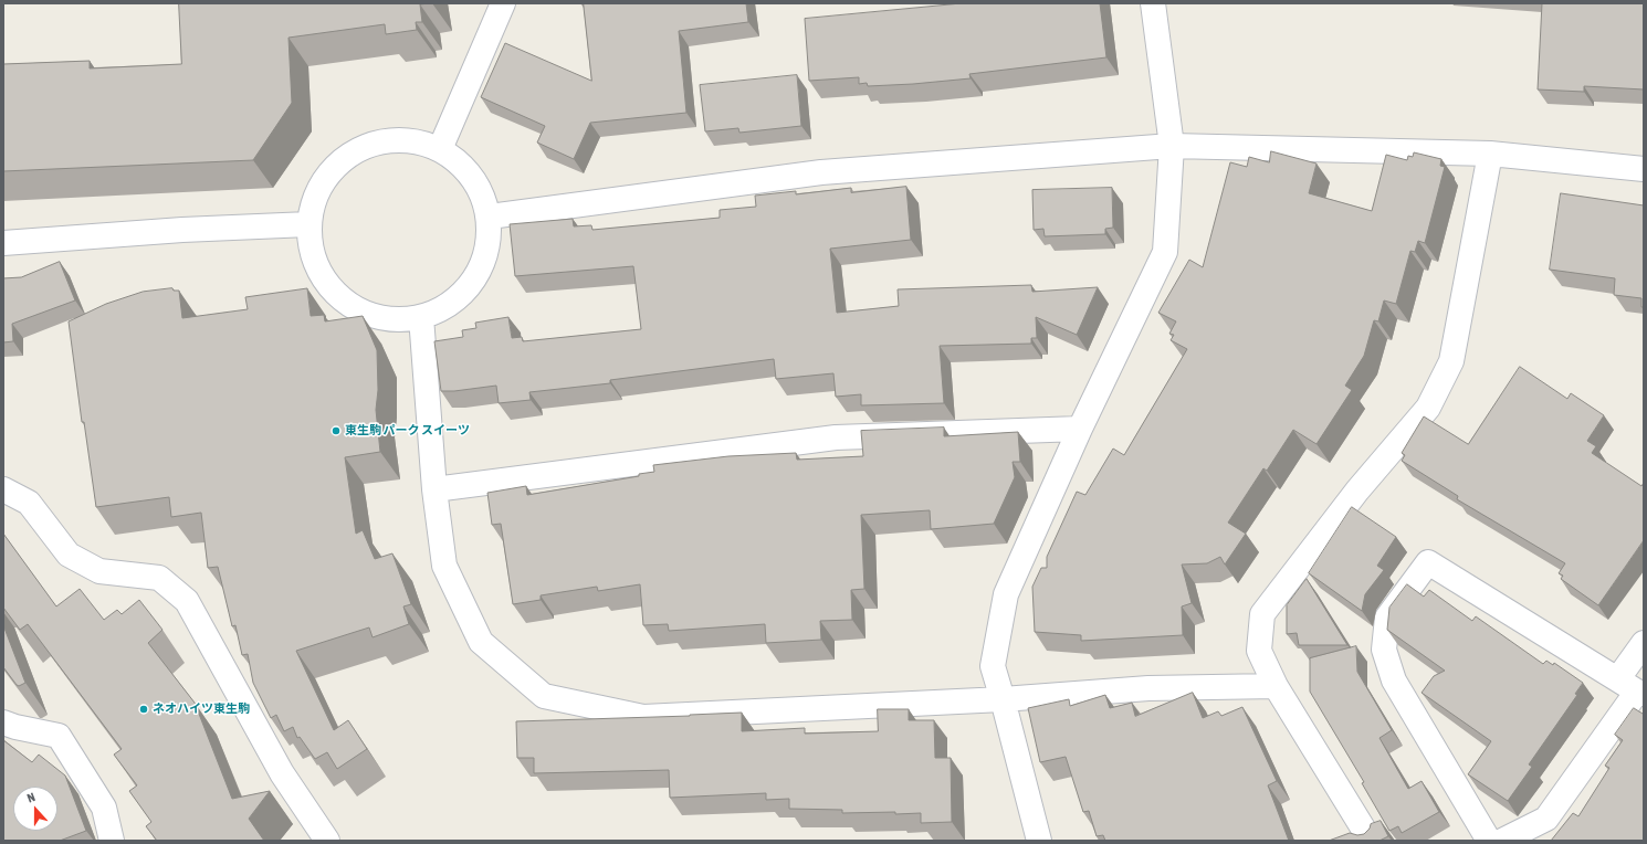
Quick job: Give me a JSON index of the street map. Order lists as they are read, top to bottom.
{
  "places": ["東生駒 パーク スイーツ", "ネオハイツ東生駒"],
  "north": "top"
}
